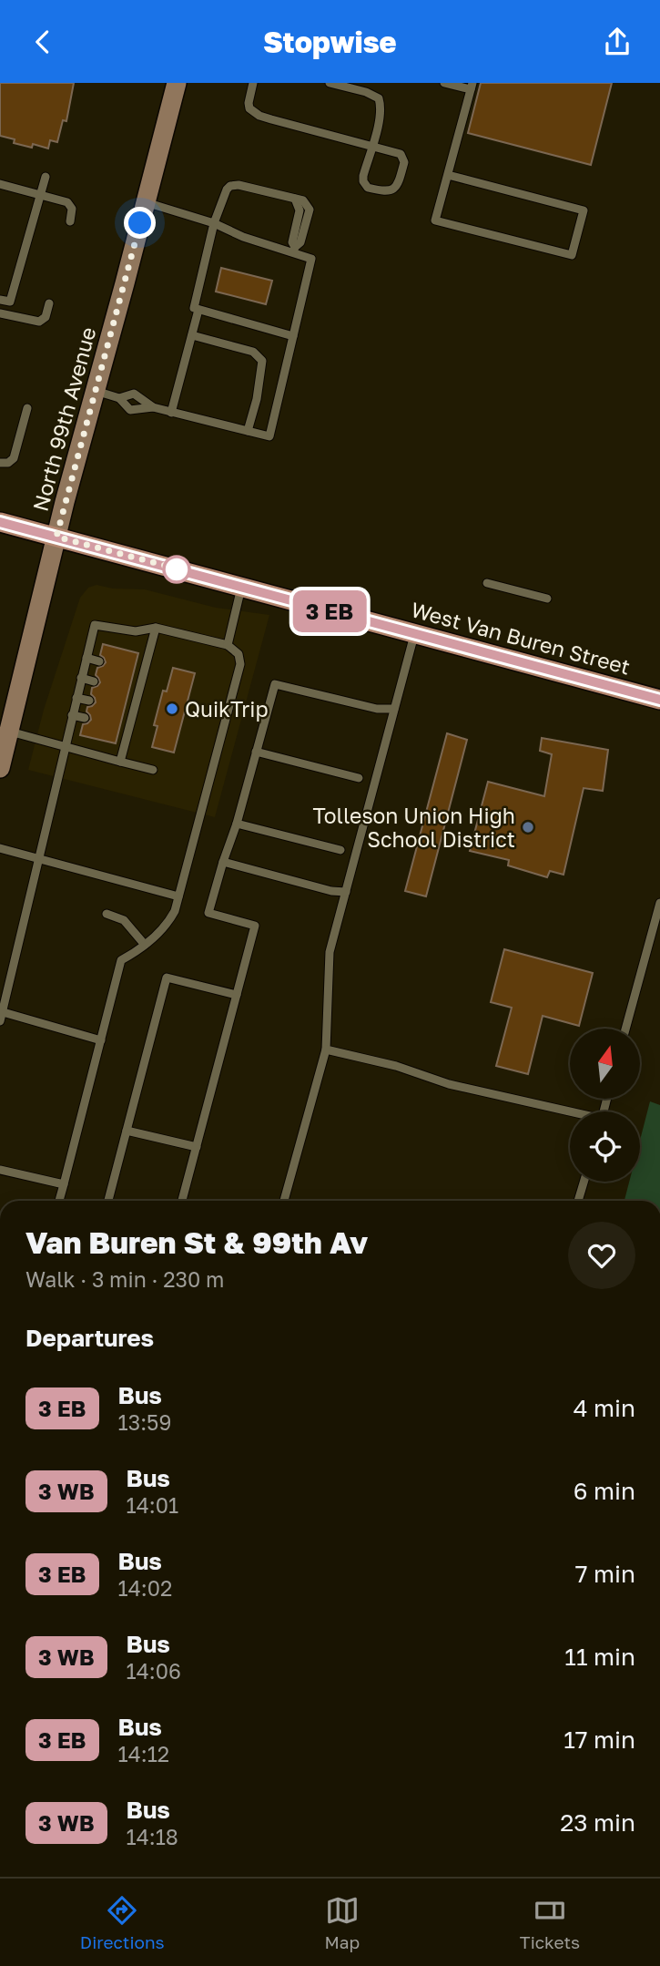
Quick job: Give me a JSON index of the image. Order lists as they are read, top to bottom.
{
  "streets": {
    "main road": ["North 99th Avenue", "West Van Buren Street"]
  },
  "crossings": [
    ["North 99th Avenue", "West Van Buren Street"]
  ],
  "places": ["QuikTrip", "Tolleson Union High School District"],
  "north": "top",
  "page": {
    "header": "Stopwise",
    "on_map": "3 EB",
    "heading": [
      ["Van Buren St & 99th Av", "Walk · 3 min · 230 m"],
      "Departures"
    ],
    "list": [
      {
        "mark": "3 EB",
        "name": "Bus",
        "note": "13:59",
        "value": "4 min"
      },
      {
        "mark": "3 WB",
        "name": "Bus",
        "note": "14:01",
        "value": "6 min"
      },
      {
        "mark": "3 EB",
        "name": "Bus",
        "note": "14:02",
        "value": "7 min"
      },
      {
        "mark": "3 WB",
        "name": "Bus",
        "note": "14:06",
        "value": "11 min"
      },
      {
        "mark": "3 EB",
        "name": "Bus",
        "note": "14:12",
        "value": "17 min"
      },
      {
        "mark": "3 WB",
        "name": "Bus",
        "note": "14:18",
        "value": "23 min"
      }
    ],
    "tabs": ["Directions", "Map", "Tickets"]
  }
}
